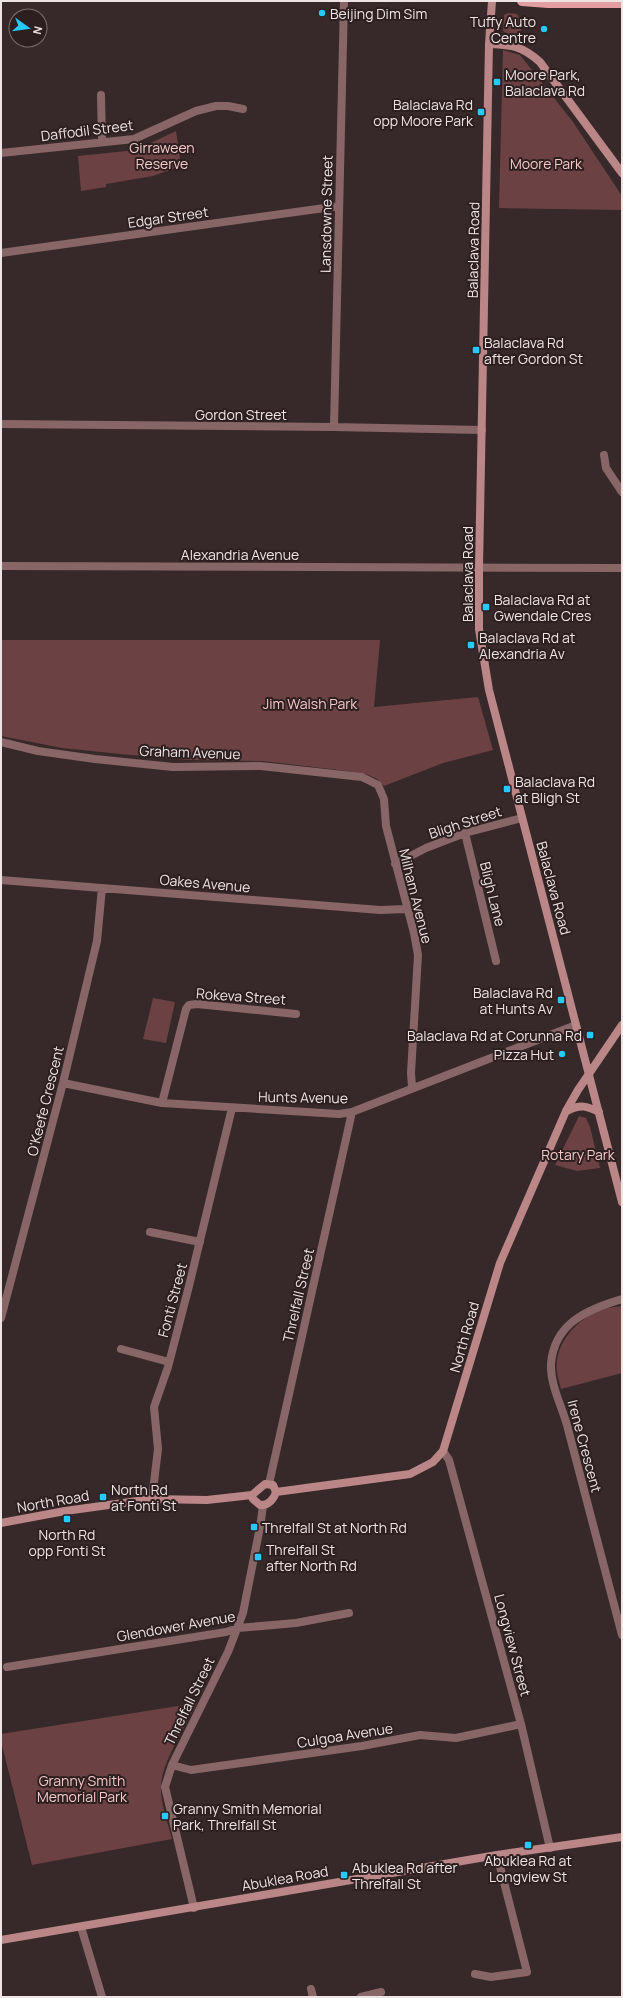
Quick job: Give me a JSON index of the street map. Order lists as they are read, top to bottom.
{
  "streets": {
    "street": [
      "Daffodil Street",
      "Lansdowne Street",
      "Edgar Street",
      "Balaclava Road",
      "Gordon Street",
      "Alexandria Avenue",
      "Graham Avenue",
      "Bligh Street",
      "Oakes Avenue",
      "Bligh Lane",
      "Milham Avenue",
      "Rokeva Street",
      "Hunts Avenue",
      "O'Keefe Crescent",
      "Threlfall Street",
      "Fonti Street",
      "North Road",
      "Irene Crescent",
      "Glendower Avenue",
      "Longview Street",
      "Culgoa Avenue",
      "Abuklea Road"
    ]
  },
  "crossings": [
    ["Lansdowne Street", "Edgar Street"],
    ["Lansdowne Street", "Gordon Street"],
    ["Balaclava Road", "Gordon Street"],
    ["Balaclava Road", "Alexandria Avenue"],
    ["Balaclava Road", "Bligh Street"],
    ["Balaclava Road", "Hunts Avenue"],
    ["Balaclava Road", "North Road"],
    ["Graham Avenue", "Milham Avenue"],
    ["Bligh Street", "Bligh Lane"],
    ["Bligh Street", "Milham Avenue"],
    ["Oakes Avenue", "Milham Avenue"],
    ["Oakes Avenue", "O'Keefe Crescent"],
    ["Milham Avenue", "Hunts Avenue"],
    ["Rokeva Street", "Hunts Avenue"],
    ["Hunts Avenue", "O'Keefe Crescent"],
    ["Hunts Avenue", "Threlfall Street"],
    ["Hunts Avenue", "Fonti Street"],
    ["Threlfall Street", "North Road"],
    ["Threlfall Street", "Glendower Avenue"],
    ["Threlfall Street", "Culgoa Avenue"],
    ["Threlfall Street", "Abuklea Road"],
    ["Fonti Street", "North Road"],
    ["North Road", "Longview Street"],
    ["Longview Street", "Culgoa Avenue"],
    ["Longview Street", "Abuklea Road"]
  ],
  "parks": [
    "Girraween Reserve",
    "Moore Park",
    "Jim Walsh Park",
    "Rotary Park",
    "Granny Smith Memorial Park"
  ],
  "places": {
    "other": ["Beijing Dim Sim", "Tuffy Auto Centre", "Pizza Hut"],
    "transit": [
      "Moore Park, Balaclava Rd",
      "Balaclava Rd opp Moore Park",
      "Balaclava Rd after Gordon St",
      "Balaclava Rd at Gwendale Cres",
      "Balaclava Rd at Alexandria Av",
      "Balaclava Rd at Bligh St",
      "Balaclava Rd at Hunts Av",
      "Balaclava Rd at Corunna Rd",
      "North Rd at Fonti St",
      "North Rd opp Fonti St",
      "Threlfall St at North Rd",
      "Threlfall St after North Rd",
      "Granny Smith Memorial Park, Threlfall St",
      "Abuklea Rd at Longview St",
      "Abuklea Rd after Threlfall St"
    ]
  },
  "north": "right"
}
